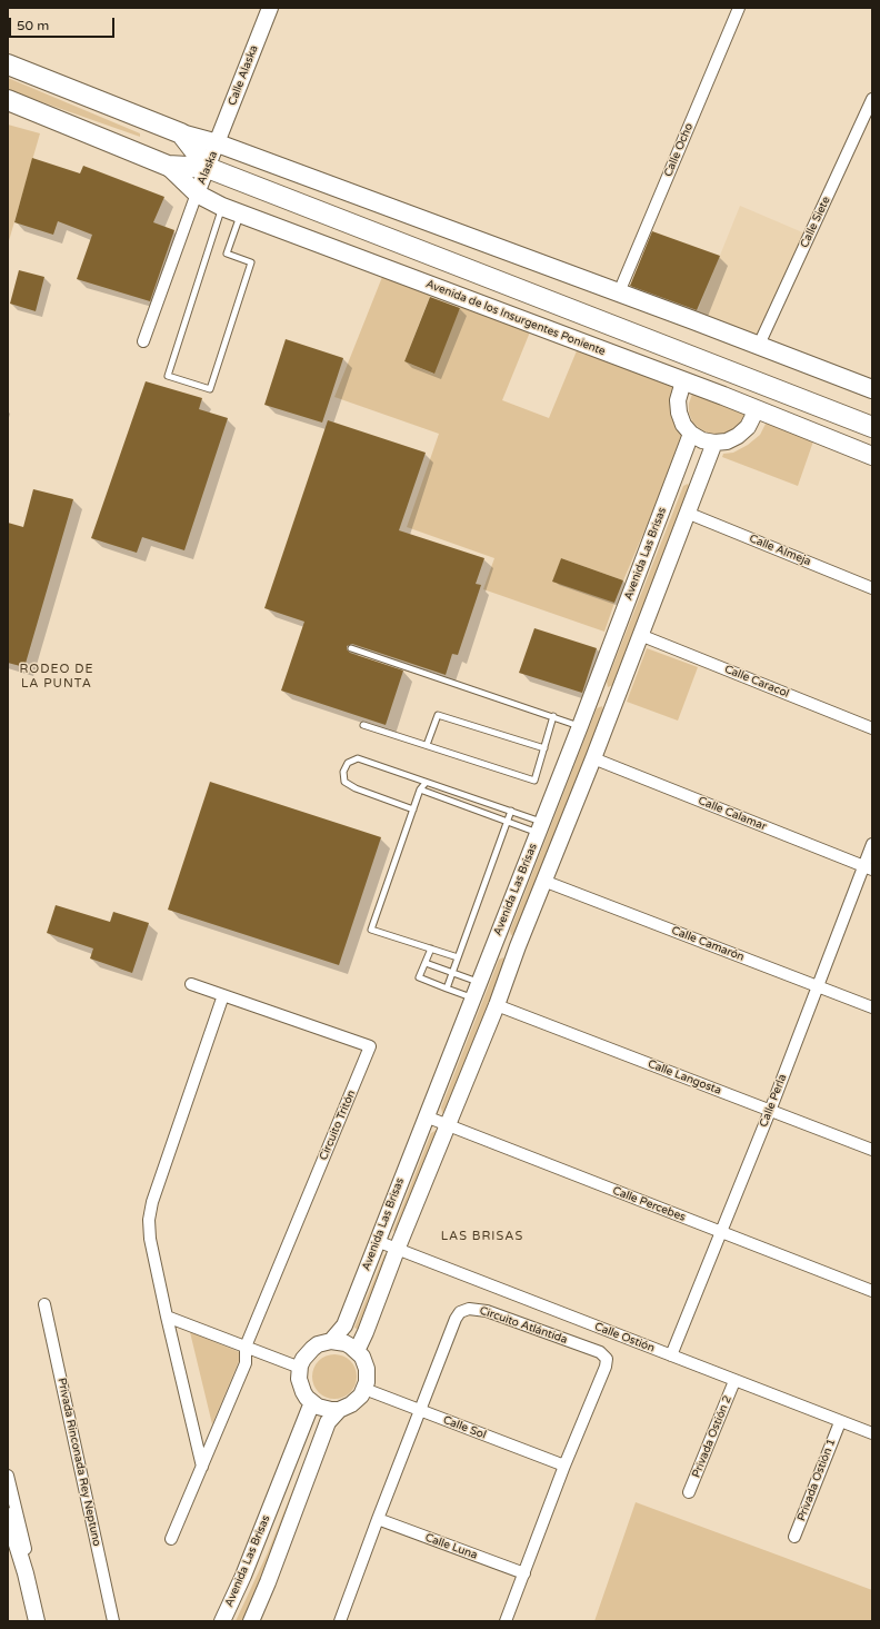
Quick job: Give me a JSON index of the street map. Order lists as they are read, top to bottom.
{
  "streets": {
    "highway": ["Avenida de los Insurgentes Poniente"],
    "street": [
      "Calle Alaska",
      "Calle Ocho",
      "Alaska",
      "Calle Siete",
      "Calle Almeja",
      "Avenida Las Brisas",
      "Calle Caracol",
      "Calle Calamar",
      "Calle Camarón",
      "Calle Langosta",
      "Calle Perla",
      "Circuito Tritón",
      "Calle Percebes",
      "Circuito Atlántida",
      "Calle Ostión",
      "Calle Sol",
      "Privada Ostión 2",
      "Privada Rinconada Rey Neptuno",
      "Privada Ostión 1",
      "Calle Luna"
    ]
  },
  "crossings": [
    ["Calle Alaska", "Alaska"],
    ["Alaska", "Avenida de los Insurgentes Poniente"],
    ["Calle Almeja", "Avenida Las Brisas"],
    ["Avenida Las Brisas", "Calle Caracol"],
    ["Avenida Las Brisas", "Calle Calamar"],
    ["Avenida Las Brisas", "Calle Camarón"],
    ["Avenida Las Brisas", "Calle Langosta"],
    ["Avenida Las Brisas", "Calle Percebes"],
    ["Avenida Las Brisas", "Calle Ostión"],
    ["Avenida Las Brisas", "Calle Sol"],
    ["Calle Calamar", "Calle Perla"],
    ["Calle Camarón", "Calle Perla"],
    ["Calle Langosta", "Calle Perla"],
    ["Calle Perla", "Calle Percebes"],
    ["Calle Perla", "Calle Ostión"],
    ["Circuito Atlántida", "Calle Sol"],
    ["Circuito Atlántida", "Calle Luna"],
    ["Calle Ostión", "Privada Ostión 2"],
    ["Calle Ostión", "Privada Ostión 1"]
  ],
  "districts": ["RODEO DE LA PUNTA", "LAS BRISAS"],
  "scale_bar": "50 m"
}
